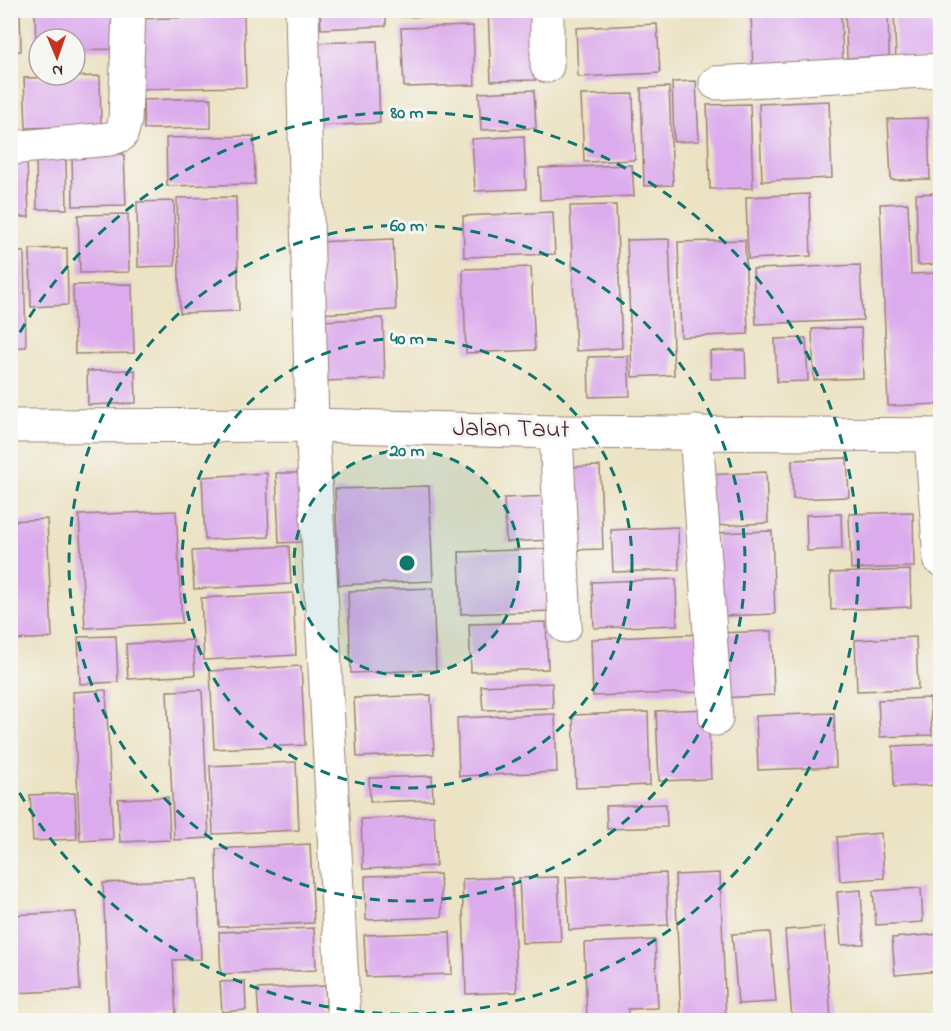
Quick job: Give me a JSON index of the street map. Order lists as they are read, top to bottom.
{
  "streets": {
    "street": ["Jalan Taut"]
  },
  "north": "bottom",
  "rings": [
    "80 m",
    "60 m",
    "40 m",
    "20 m"
  ]
}
